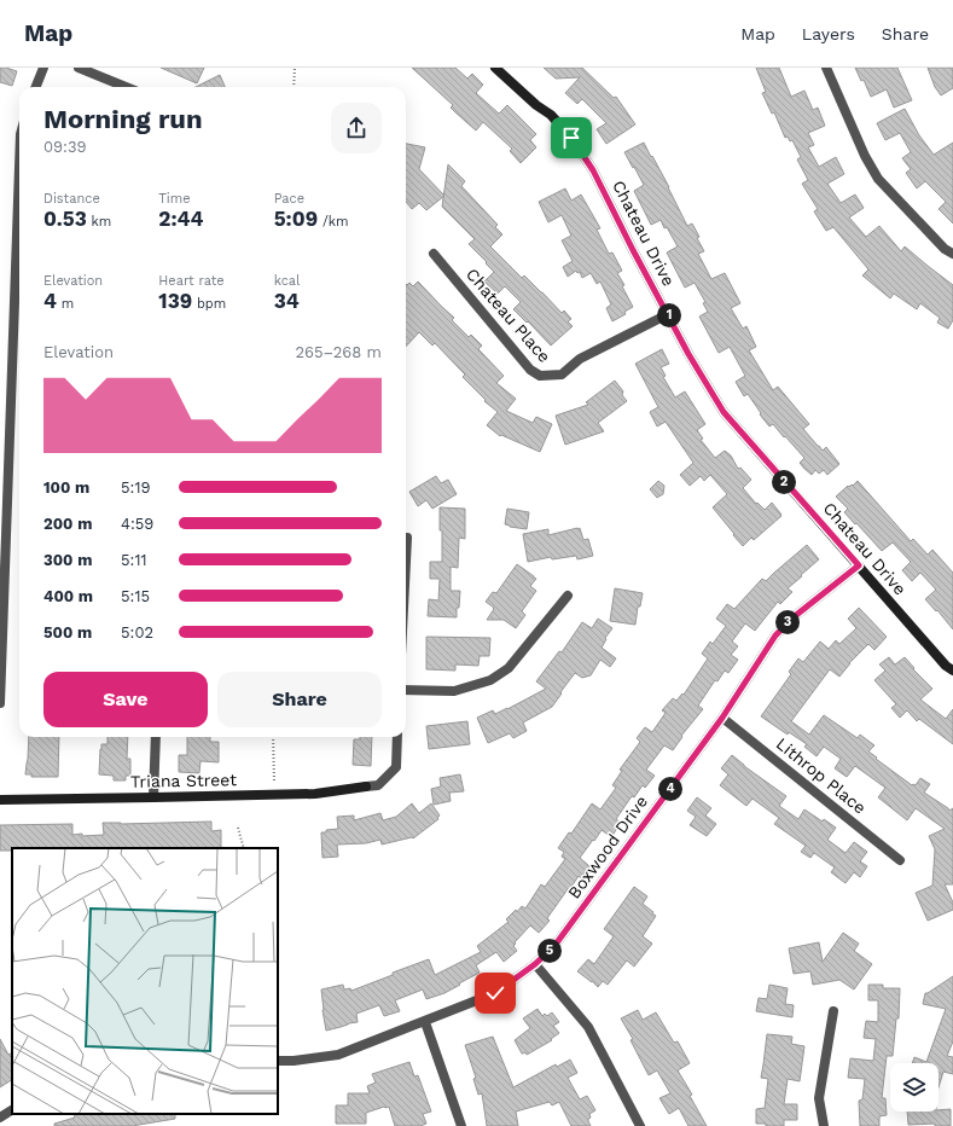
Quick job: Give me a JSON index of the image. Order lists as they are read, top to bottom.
{
  "streets": {
    "street": [
      "Chateau Drive",
      "Chateau Place",
      "Lithrop Place",
      "Triana Street",
      "Boxwood Drive"
    ]
  },
  "crossings": [
    ["Chateau Drive", "Chateau Place"],
    ["Chateau Drive", "Boxwood Drive"],
    ["Lithrop Place", "Boxwood Drive"]
  ],
  "page": {
    "header": "Map",
    "nav": ["Map", "Layers", "Share"],
    "heading": ["Morning run", "09:39"],
    "stats": [
      ["Distance", "0.53 km"],
      ["Time", "2:44"],
      ["Pace", "5:09 /km"],
      ["Elevation", "4 m"],
      ["Heart rate", "139 bpm"],
      ["kcal", "34"]
    ],
    "pins": [
      "1",
      "2",
      "3",
      "4",
      "5"
    ],
    "chart": ["Elevation", "265–268 m"],
    "list": [
      {
        "name": "100 m",
        "note": "5:19"
      },
      {
        "name": "200 m",
        "note": "4:59"
      },
      {
        "name": "300 m",
        "note": "5:11"
      },
      {
        "name": "400 m",
        "note": "5:15"
      },
      {
        "name": "500 m",
        "note": "5:02"
      }
    ],
    "buttons": ["Save", "Share"]
  }
}
